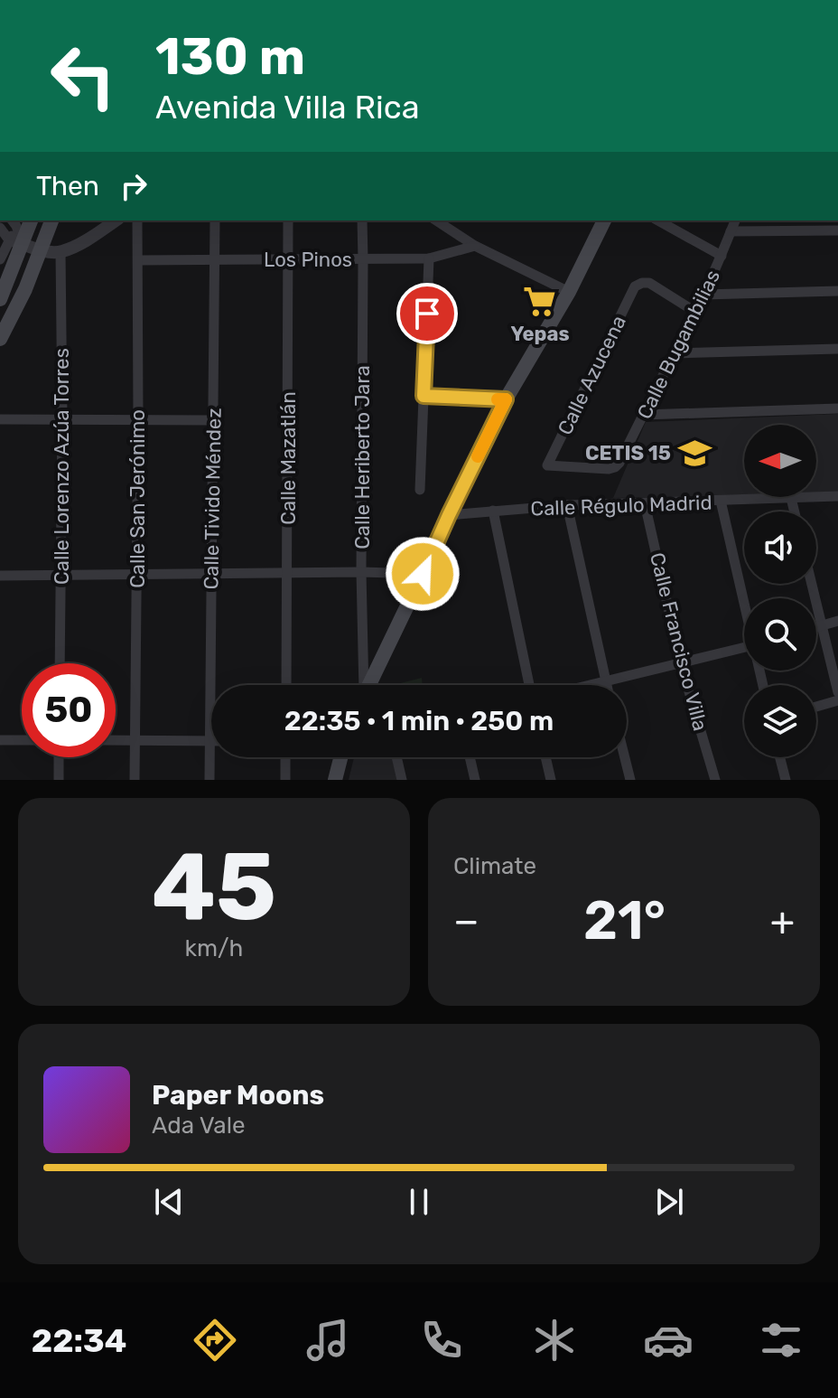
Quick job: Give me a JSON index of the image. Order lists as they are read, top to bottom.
{
  "streets": {
    "street": [
      "Los Pinos",
      "Calle Bugambilias",
      "Calle Azucena",
      "Calle Heriberto Jara",
      "Calle Mazatlán",
      "Calle Lorenzo Azúa Torres",
      "Calle San Jerónimo",
      "Calle Tivido Méndez",
      "Calle Régulo Madrid",
      "Calle Francisco Villa"
    ]
  },
  "crossings": [
    ["Los Pinos", "Calle Heriberto Jara"],
    ["Los Pinos", "Calle Mazatlán"],
    ["Los Pinos", "Calle San Jerónimo"],
    ["Los Pinos", "Calle Tivido Méndez"],
    ["Calle Bugambilias", "Calle Azucena"],
    ["Calle Régulo Madrid", "Calle Francisco Villa"]
  ],
  "places": {
    "supermarket": ["Yepas"],
    "school or university": ["CETIS 15"]
  },
  "north": "left",
  "page": {
    "turn": ["130 m", "Avenida Villa Rica"],
    "then": "Then",
    "limit": "50",
    "trip": "22:35 · 1 min · 250 m",
    "tile": [
      ["45", "km/h"],
      "Climate"
    ],
    "heat": ["−", "21°", "+"],
    "song": ["Paper Moons", "Ada Vale"],
    "tabs": "22:34"
  }
}
